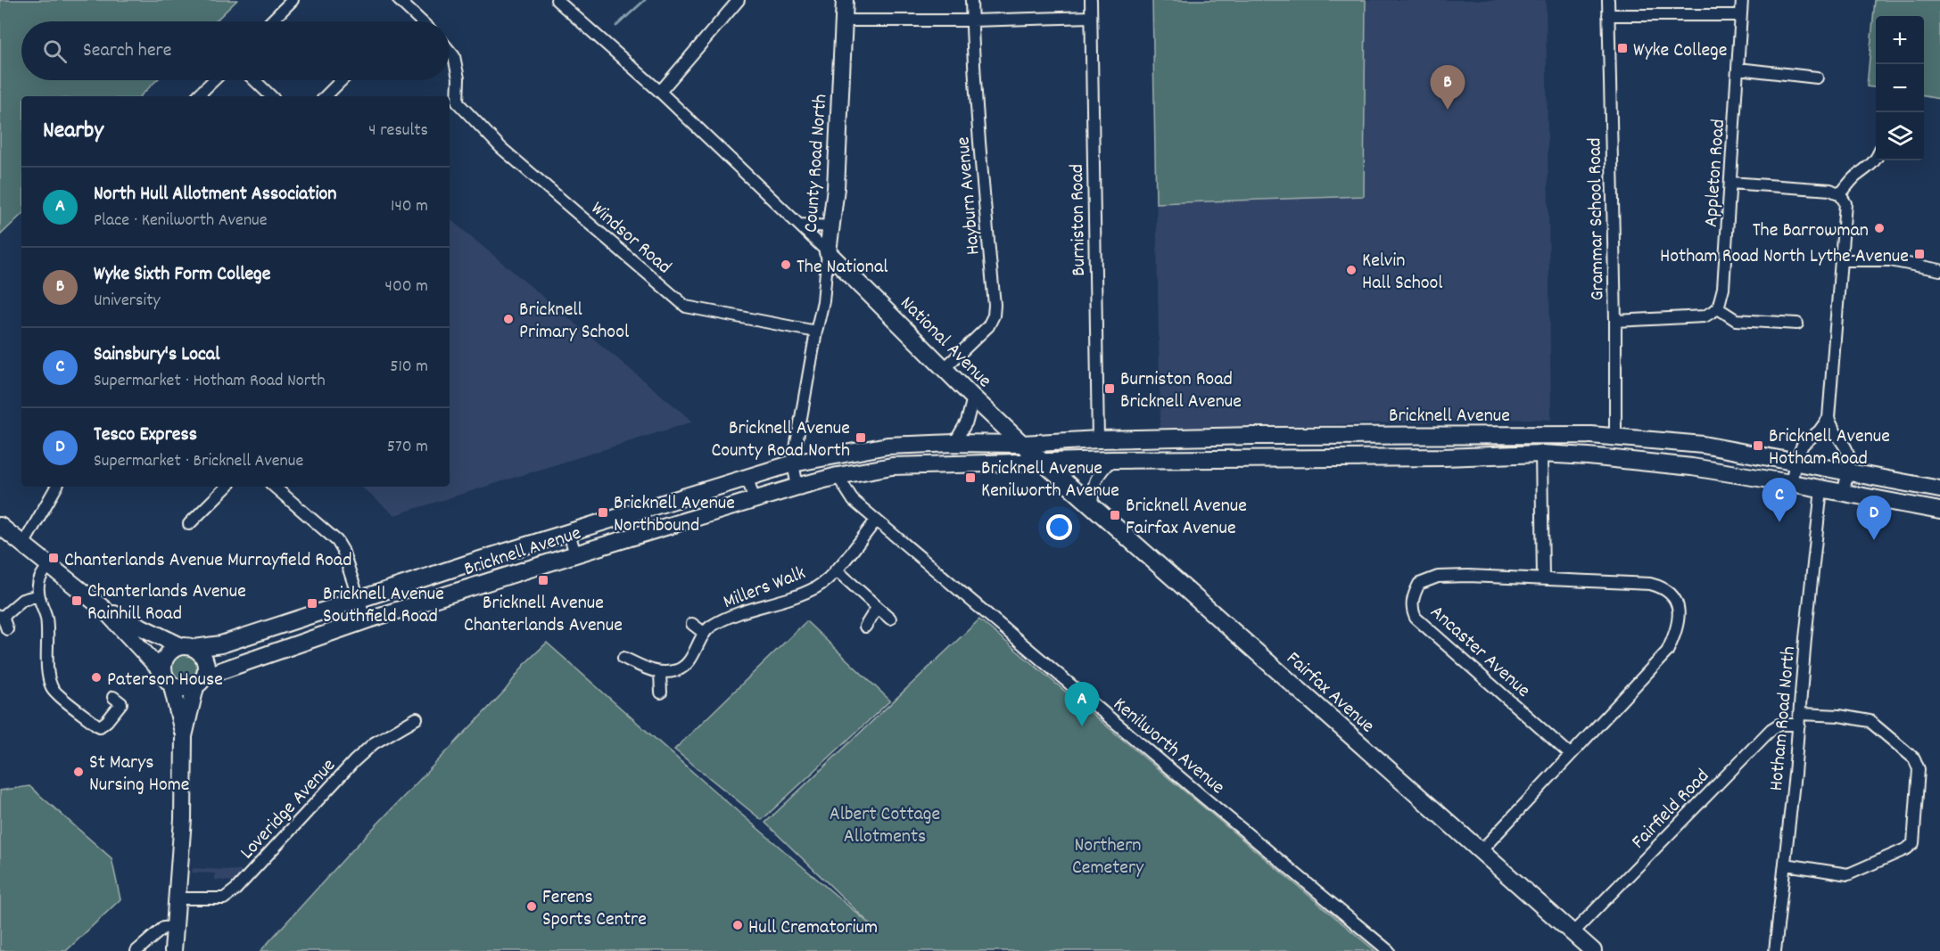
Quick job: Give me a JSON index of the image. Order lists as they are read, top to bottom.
{
  "streets": {
    "street": [
      "County Road North",
      "Appleton Road",
      "Hayburn Avenue",
      "Grammar School Road",
      "Burniston Road",
      "Windsor Road",
      "National Avenue",
      "Bricknell Avenue",
      "Millers Walk",
      "Ancaster Avenue",
      "Fairfax Avenue",
      "Hotham Road North",
      "Kenilworth Avenue",
      "Loveridge Avenue",
      "Fairfield Road"
    ]
  },
  "crossings": [
    ["County Road North", "Windsor Road"],
    ["County Road North", "National Avenue"],
    ["County Road North", "Bricknell Avenue"],
    ["Hayburn Avenue", "National Avenue"],
    ["Grammar School Road", "Bricknell Avenue"],
    ["Burniston Road", "Bricknell Avenue"],
    ["National Avenue", "Bricknell Avenue"],
    ["National Avenue", "Fairfax Avenue"],
    ["Bricknell Avenue", "Fairfax Avenue"],
    ["Bricknell Avenue", "Hotham Road North"],
    ["Bricknell Avenue", "Kenilworth Avenue"],
    ["Millers Walk", "Kenilworth Avenue"],
    ["Ancaster Avenue", "Fairfax Avenue"],
    ["Fairfax Avenue", "Fairfield Road"],
    ["Hotham Road North", "Fairfield Road"]
  ],
  "parks": ["Albert Cottage Allotments", "Northern Cemetery"],
  "places": {
    "transit": [
      "Wyke College",
      "Hotham Road North Lythe Avenue",
      "Burniston Road Bricknell Avenue",
      "Bricknell Avenue County Road North",
      "Bricknell Avenue Hotham Road",
      "Bricknell Avenue Kenilworth Avenue",
      "Bricknell Avenue Northbound",
      "Bricknell Avenue Fairfax Avenue",
      "Chanterlands Avenue Murrayfield Road",
      "Bricknell Avenue Chanterlands Avenue",
      "Chanterlands Avenue Rainhill Road",
      "Bricknell Avenue Southfield Road"
    ],
    "other": [
      "The Barrowman",
      "The National",
      "Kelvin Hall School",
      "Bricknell Primary School",
      "Paterson House",
      "St Marys Nursing Home",
      "Ferens Sports Centre",
      "Hull Crematorium"
    ]
  },
  "page": {
    "map_buttons": ["+", "−"],
    "search": "Search here",
    "pins": [
      "B",
      "C",
      "D",
      "A"
    ],
    "heading": ["Nearby", "4 results"],
    "list": [
      {
        "mark": "A",
        "name": "North Hull Allotment Association",
        "note": "Place · Kenilworth Avenue",
        "value": "140 m"
      },
      {
        "mark": "B",
        "name": "Wyke Sixth Form College",
        "note": "University",
        "value": "400 m"
      },
      {
        "mark": "C",
        "name": "Sainsbury's Local",
        "note": "Supermarket · Hotham Road North",
        "value": "510 m"
      },
      {
        "mark": "D",
        "name": "Tesco Express",
        "note": "Supermarket · Bricknell Avenue",
        "value": "570 m"
      }
    ]
  }
}
